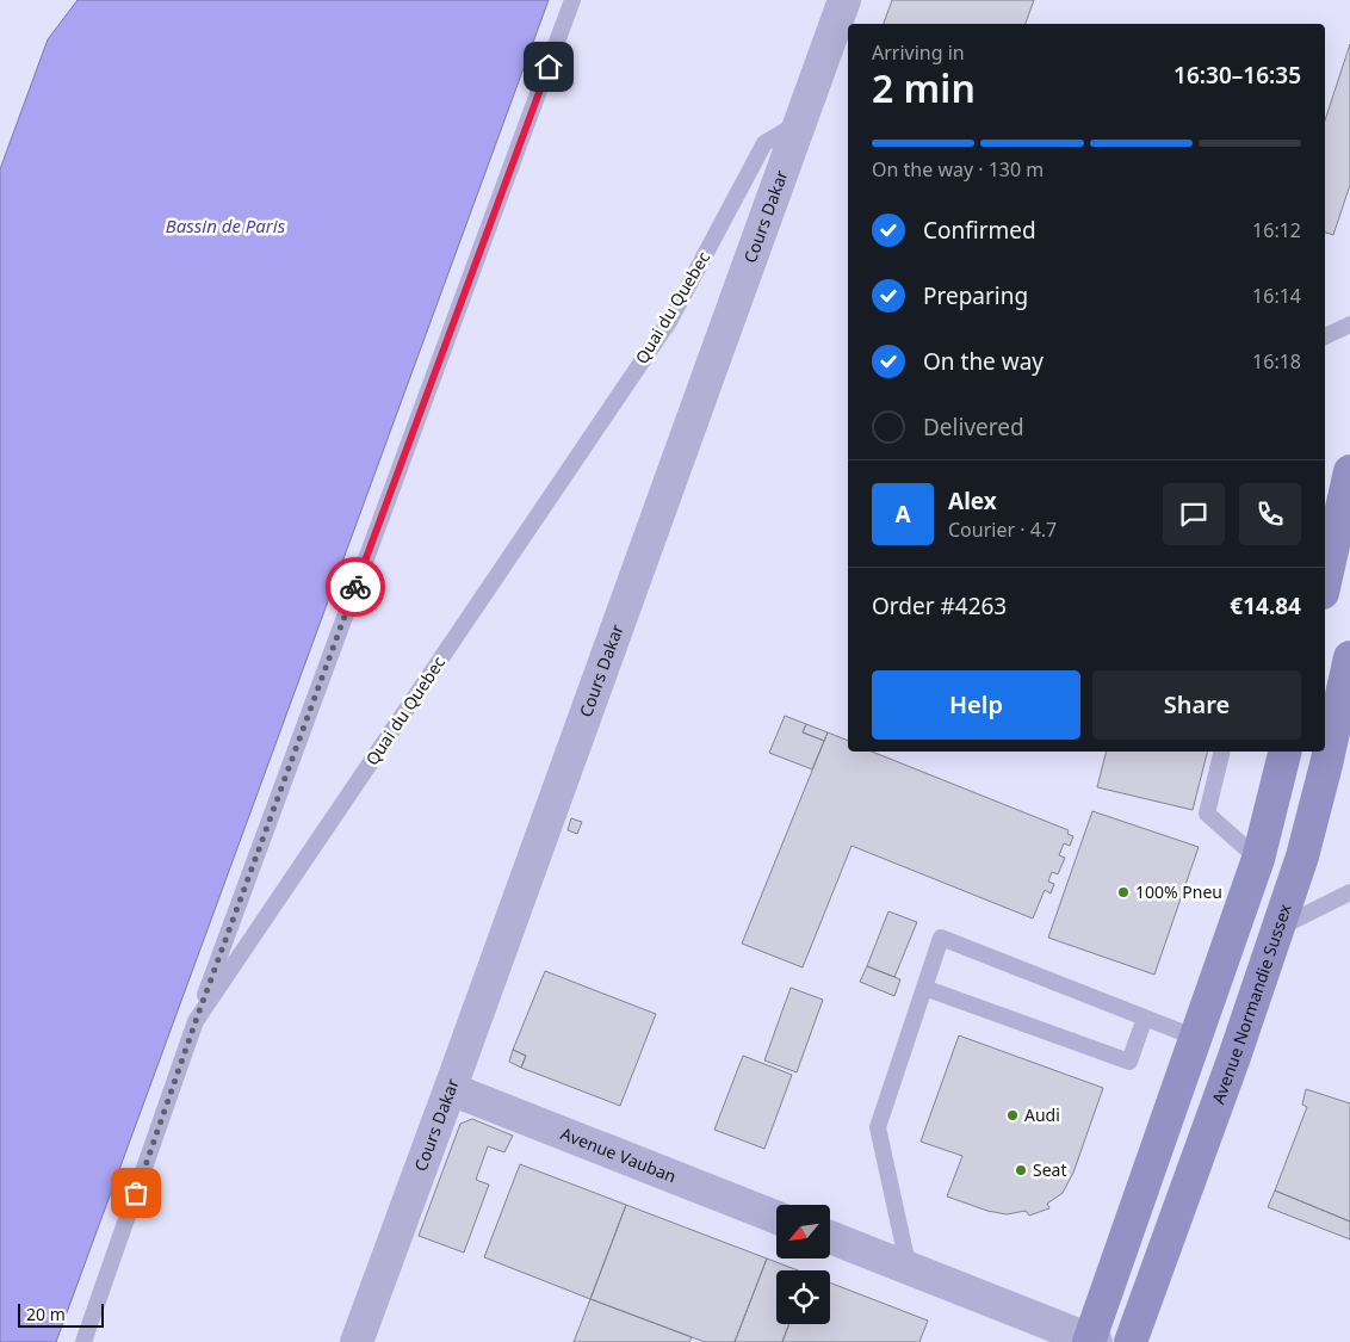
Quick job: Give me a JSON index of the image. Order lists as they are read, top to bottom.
{
  "streets": {
    "main road": ["Avenue Normandie Sussex"],
    "street": ["Cours Dakar", "Avenue Vauban"],
    "lane": ["Quai du Quebec"]
  },
  "crossings": [
    ["Cours Dakar", "Quai du Quebec"],
    ["Cours Dakar", "Avenue Vauban"]
  ],
  "water": ["Bassin de Paris"],
  "places": ["100% Pneu", "Audi", "Seat"],
  "scale_bar": "20 m",
  "north": "bottom left",
  "page": {
    "heading": ["2 min", "Arriving in", "16:30–16:35"],
    "panel": [
      "Alex",
      "Courier · 4.7",
      "Order #4263",
      "€14.84"
    ],
    "bar": "On the way · 130 m",
    "list": [
      ["Confirmed", "16:12"],
      ["Preparing", "16:14"],
      ["On the way", "16:18"],
      "Delivered"
    ],
    "round": "A",
    "buttons": ["Help", "Share"],
    "scale": "20 m"
  }
}
